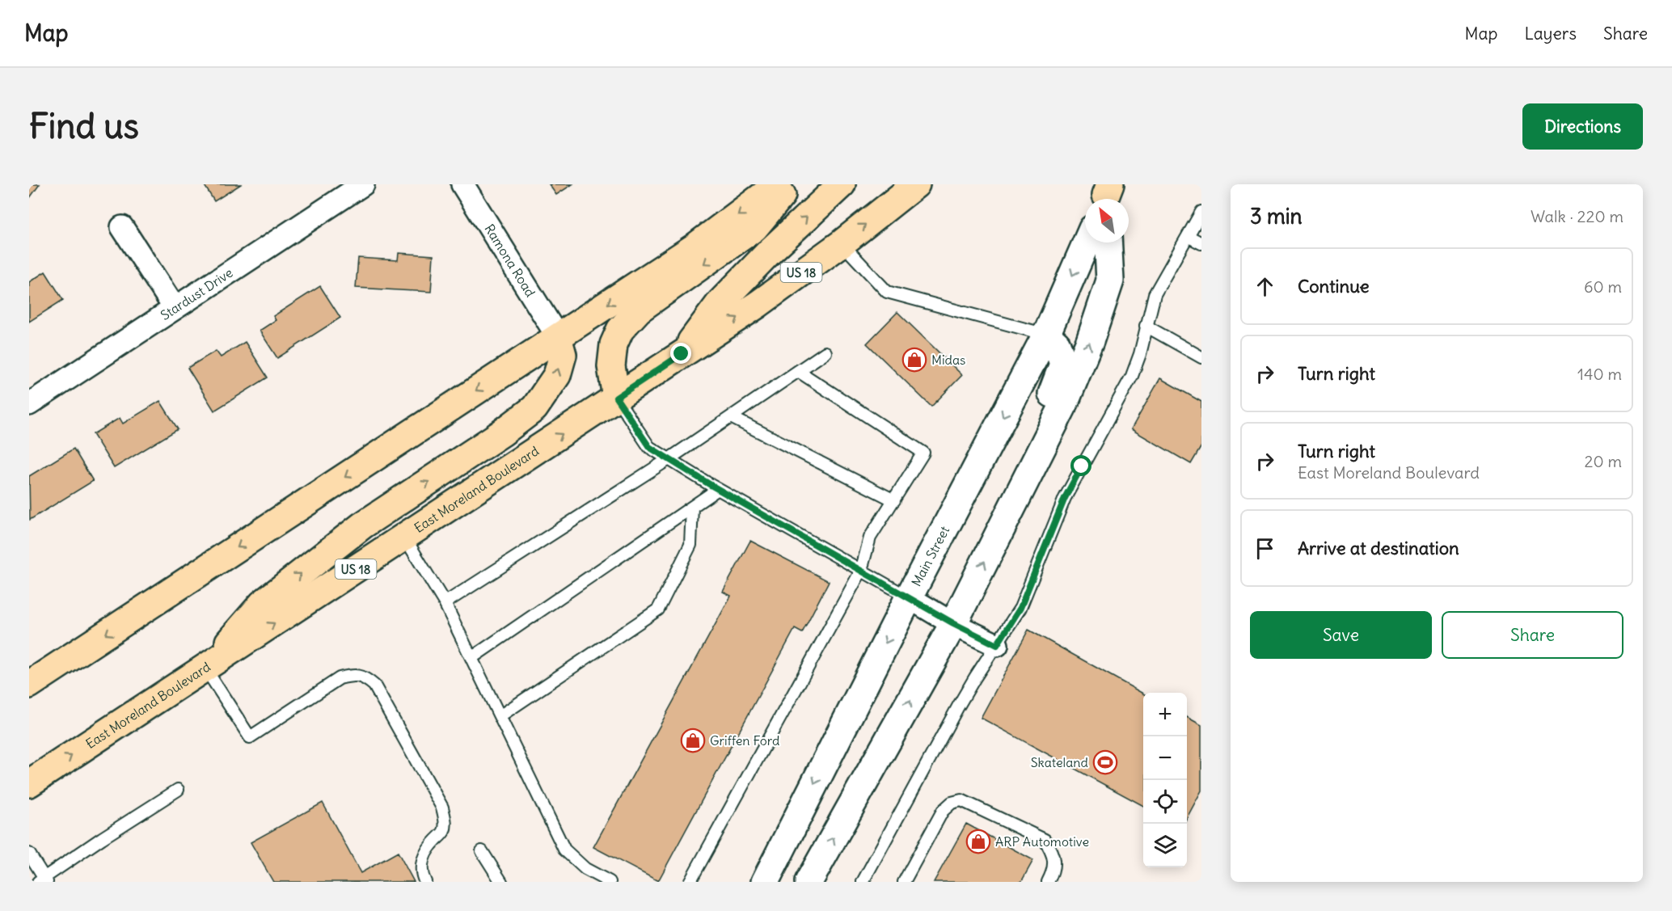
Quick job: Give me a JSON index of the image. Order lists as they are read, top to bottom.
{
  "streets": {
    "main road": ["US 18", "East Moreland Boulevard", "Main Street"],
    "street": ["Ramona Road", "Stardust Drive"]
  },
  "places": {
    "shop": ["Midas", "Griffen Ford", "ARP Automotive"],
    "sports": ["Skateland"]
  },
  "north": "top left",
  "page": {
    "header": "Map",
    "nav": ["Map", "Layers", "Share"],
    "buttons": [
      "Directions",
      ["Save", "Share"]
    ],
    "title": "Find us",
    "heading": ["3 min", "Walk · 220 m"],
    "list": [
      ["Continue", "60 m"],
      ["Turn right", "140 m"],
      ["Turn right", "East Moreland Boulevard", "20 m"],
      "Arrive at destination"
    ],
    "map_buttons": ["+", "−"]
  }
}
